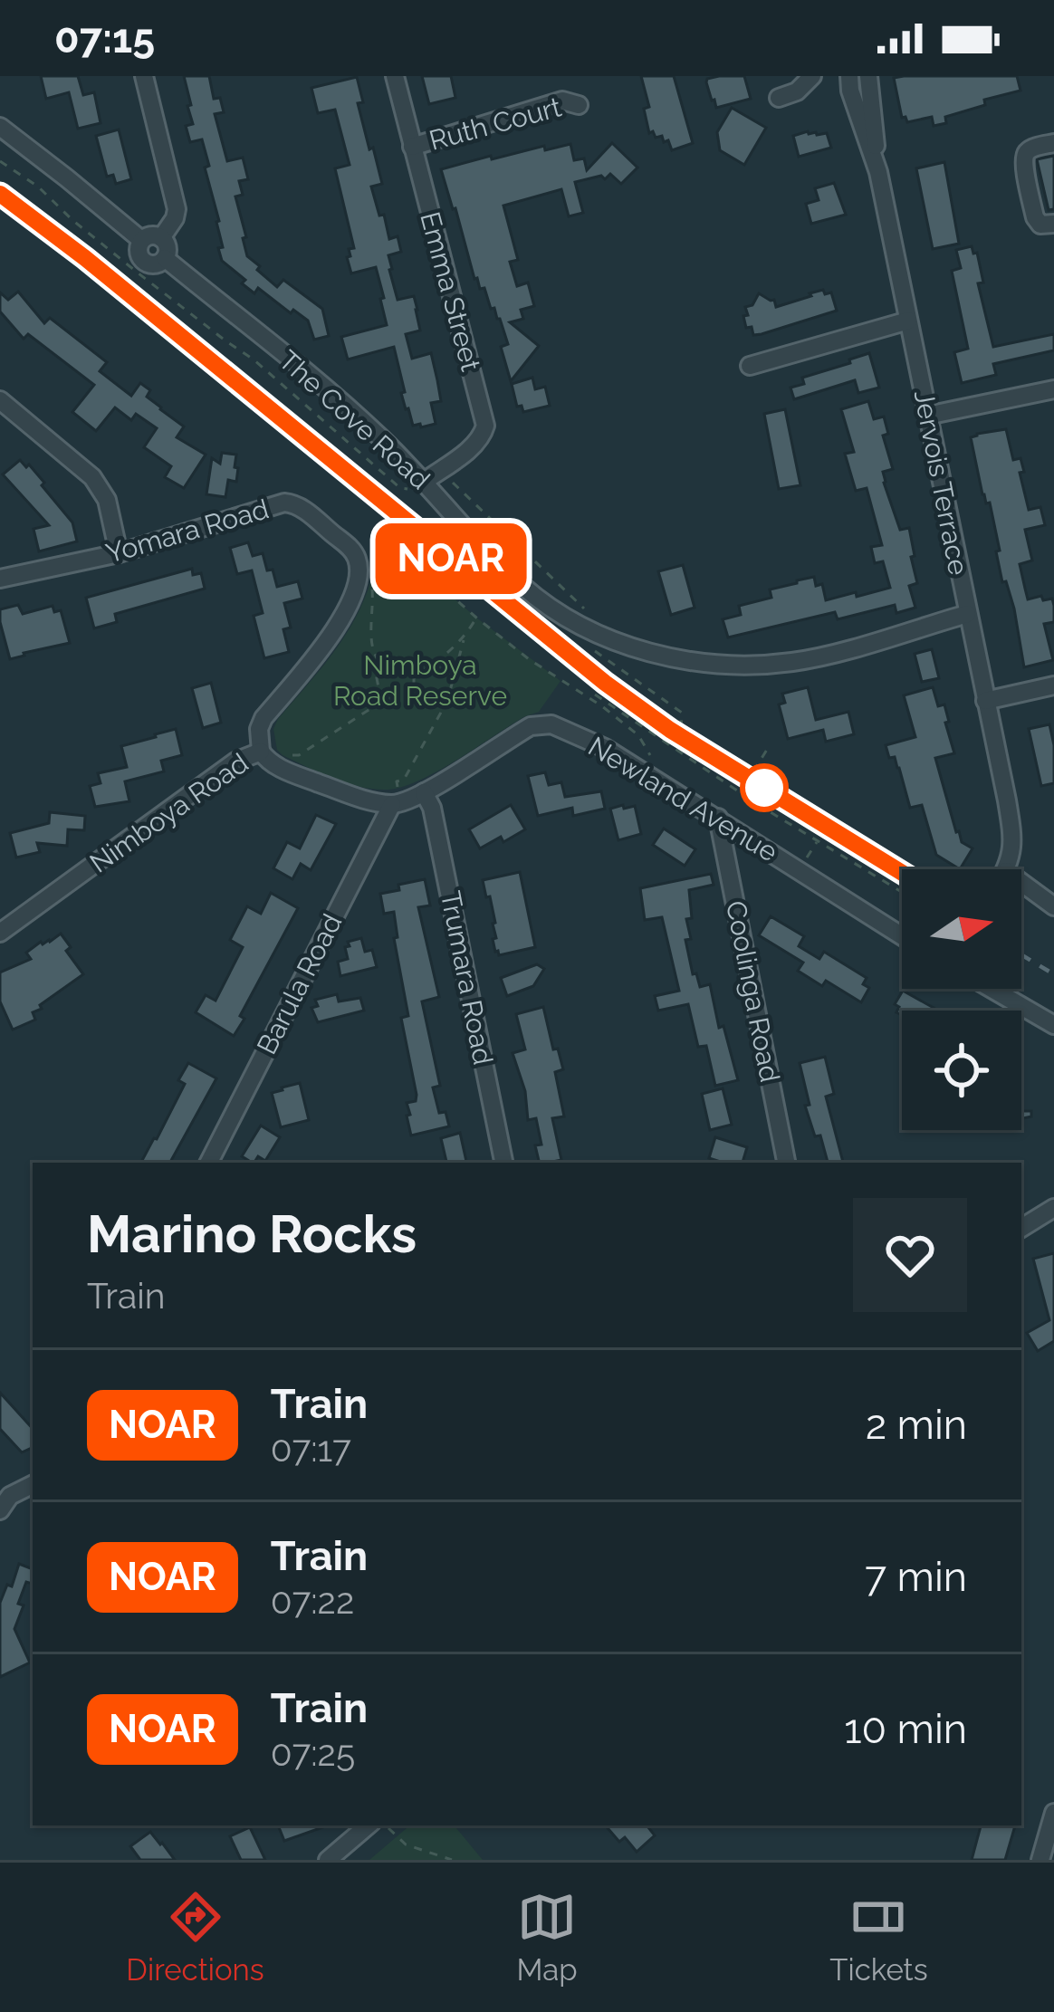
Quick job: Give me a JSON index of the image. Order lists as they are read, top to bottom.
{
  "streets": {
    "street": [
      "Ruth Court",
      "Emma Street",
      "The Cove Road",
      "Jervois Terrace",
      "Yomara Road",
      "Newland Avenue",
      "Nimboya Road",
      "Trumara Road",
      "Barula Road",
      "Coolinga Road"
    ]
  },
  "crossings": [
    ["Ruth Court", "Emma Street"],
    ["Emma Street", "The Cove Road"],
    ["The Cove Road", "Jervois Terrace"],
    ["Yomara Road", "Nimboya Road"],
    ["Newland Avenue", "Trumara Road"],
    ["Newland Avenue", "Barula Road"],
    ["Newland Avenue", "Coolinga Road"]
  ],
  "parks": ["Nimboya Road Reserve"],
  "north": "right",
  "page": {
    "status": "07:15",
    "on_map": "NOAR",
    "heading": ["Marino Rocks", "Train"],
    "list": [
      {
        "mark": "NOAR",
        "name": "Train",
        "note": "07:17",
        "value": "2 min"
      },
      {
        "mark": "NOAR",
        "name": "Train",
        "note": "07:22",
        "value": "7 min"
      },
      {
        "mark": "NOAR",
        "name": "Train",
        "note": "07:25",
        "value": "10 min"
      }
    ],
    "tabs": ["Directions", "Map", "Tickets"]
  }
}
